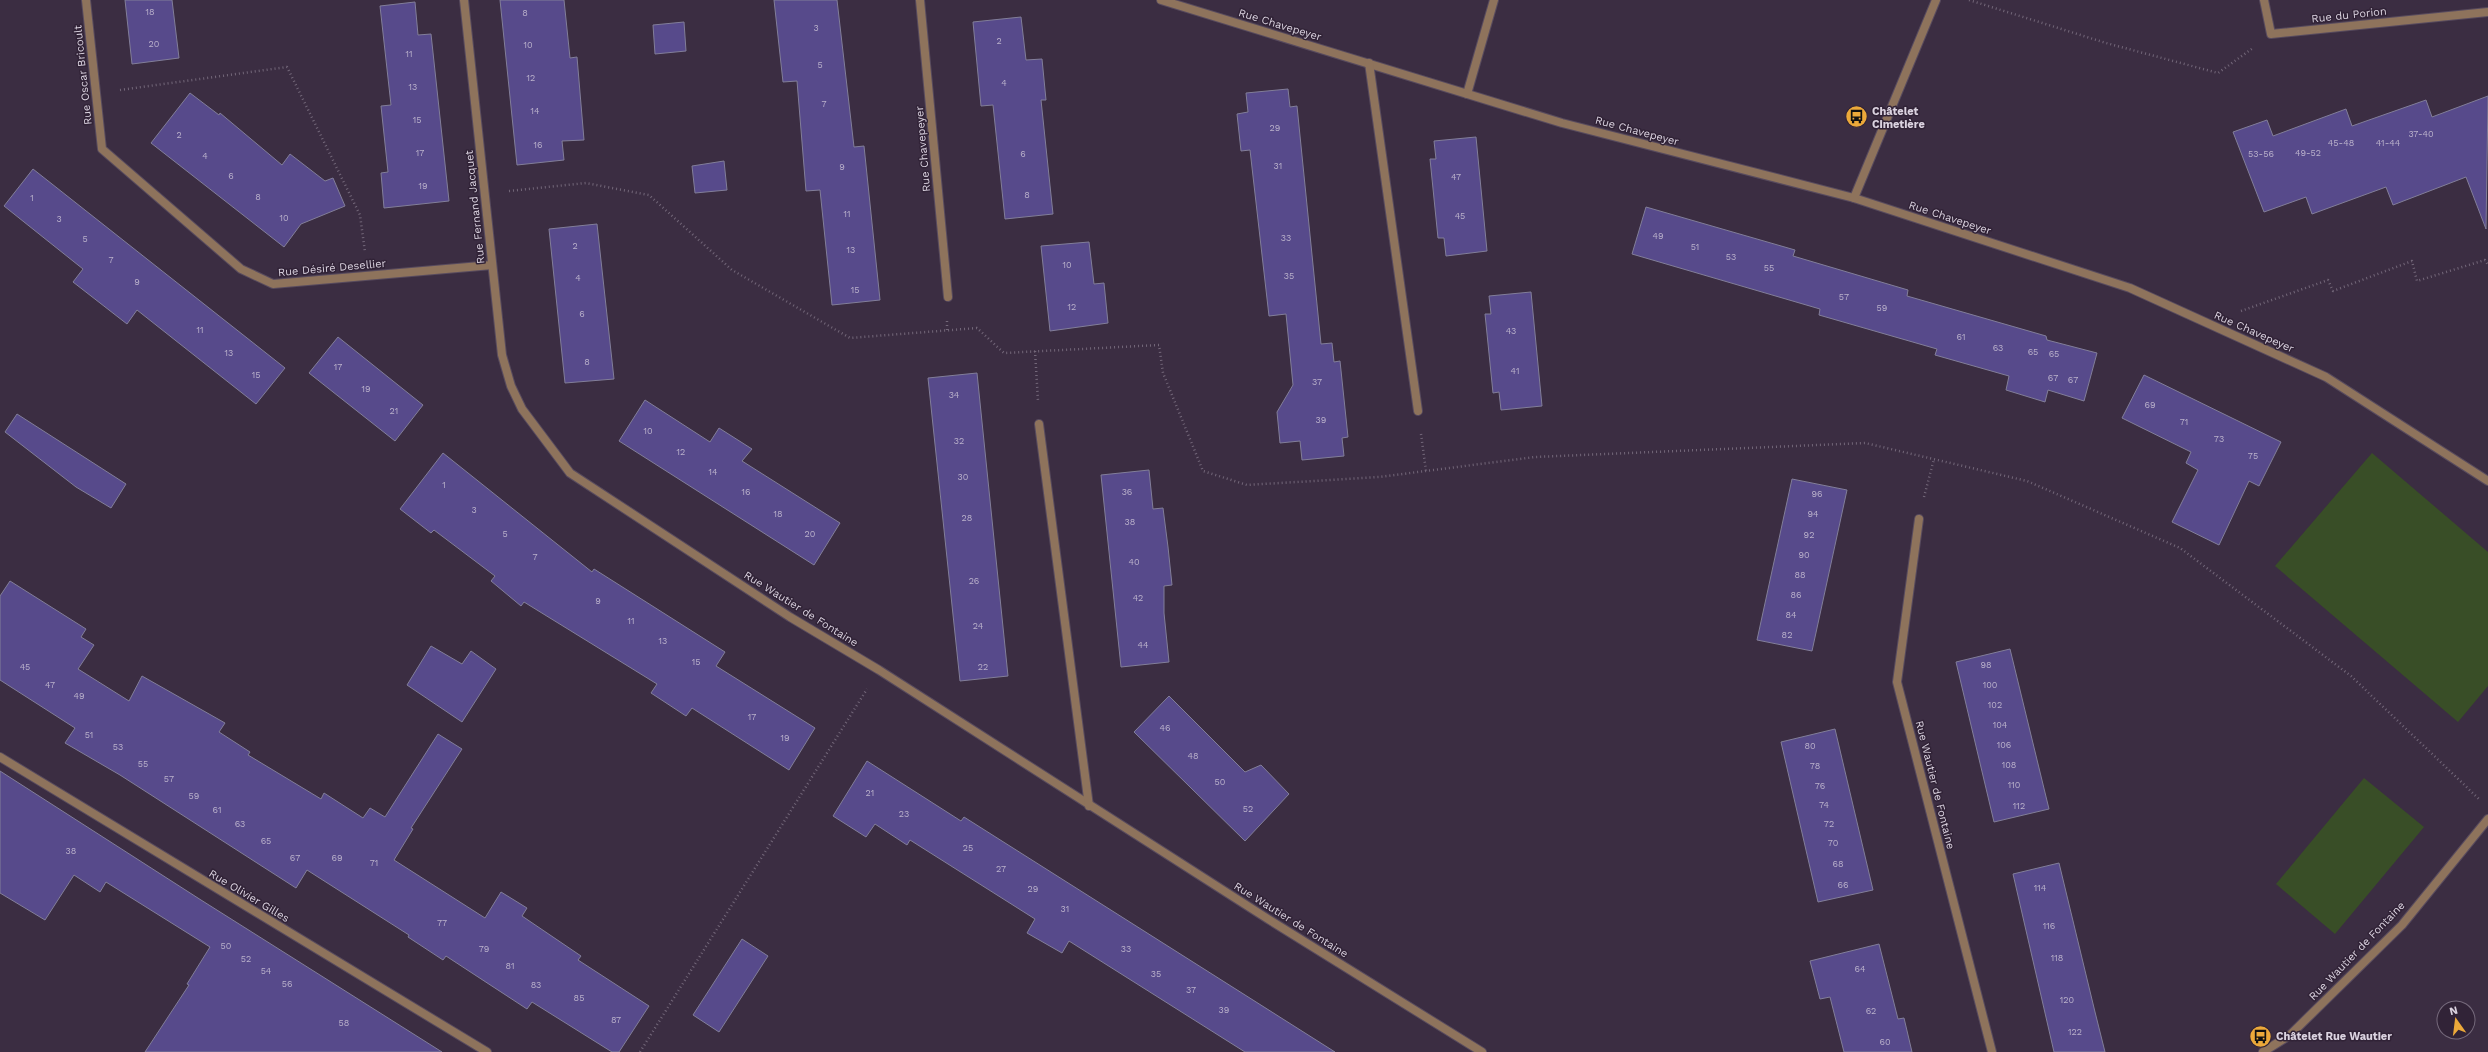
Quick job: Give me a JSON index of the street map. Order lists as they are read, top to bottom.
{
  "streets": {
    "street": [
      "Rue du Porion",
      "Rue Chavepeyer",
      "Rue Oscar Bricoult",
      "Rue Fernand Jacquet",
      "Rue Désiré Desellier",
      "Rue Wautier de Fontaine",
      "Rue Olivier Gilles"
    ]
  },
  "crossings": [
    ["Rue Oscar Bricoult", "Rue Désiré Desellier"],
    ["Rue Fernand Jacquet", "Rue Désiré Desellier"],
    ["Rue Fernand Jacquet", "Rue Wautier de Fontaine"]
  ],
  "places": {
    "bus stop": ["Châtelet Cimetière", "Châtelet Rue Wautier"]
  },
  "house_numbers": [
    "18",
    "8",
    "3",
    "2",
    "20",
    "10",
    "11",
    "5",
    "12",
    "4",
    "13",
    "7",
    "14",
    "15",
    "29",
    "37-40",
    "2",
    "45-48",
    "41-44",
    "16",
    "17",
    "49-52",
    "6",
    "53-56",
    "4",
    "31",
    "9",
    "6",
    "47",
    "19",
    "8",
    "8",
    "1",
    "11",
    "45",
    "10",
    "3",
    "49",
    "33",
    "5",
    "2",
    "51",
    "13",
    "53",
    "7",
    "10",
    "55",
    "35",
    "4",
    "9",
    "15",
    "57",
    "12",
    "59",
    "6",
    "11",
    "43",
    "61",
    "63",
    "65",
    "13",
    "65",
    "8",
    "17",
    "41",
    "15",
    "67",
    "67",
    "37",
    "19",
    "34",
    "69",
    "21",
    "39",
    "71",
    "10",
    "73",
    "32",
    "12",
    "75",
    "14",
    "30",
    "1",
    "16",
    "36",
    "96",
    "3",
    "18",
    "94",
    "28",
    "38",
    "5",
    "20",
    "92",
    "90",
    "7",
    "40",
    "88",
    "26",
    "86",
    "42",
    "9",
    "84",
    "11",
    "24",
    "82",
    "13",
    "44",
    "15",
    "98",
    "45",
    "22",
    "47",
    "100",
    "49",
    "102",
    "17",
    "104",
    "46",
    "51",
    "19",
    "106",
    "80",
    "53",
    "48",
    "55",
    "108",
    "78",
    "57",
    "50",
    "110",
    "76",
    "21",
    "59",
    "74",
    "112",
    "52",
    "61",
    "23",
    "63",
    "72",
    "65",
    "70",
    "25",
    "38",
    "67",
    "69",
    "71",
    "68",
    "27",
    "66",
    "114",
    "29",
    "31",
    "77",
    "116",
    "50",
    "79",
    "33",
    "118",
    "52",
    "81",
    "64",
    "54",
    "35",
    "56",
    "83",
    "37",
    "85",
    "120",
    "39",
    "62",
    "87",
    "58",
    "122",
    "60"
  ],
  "north": "top"
}
